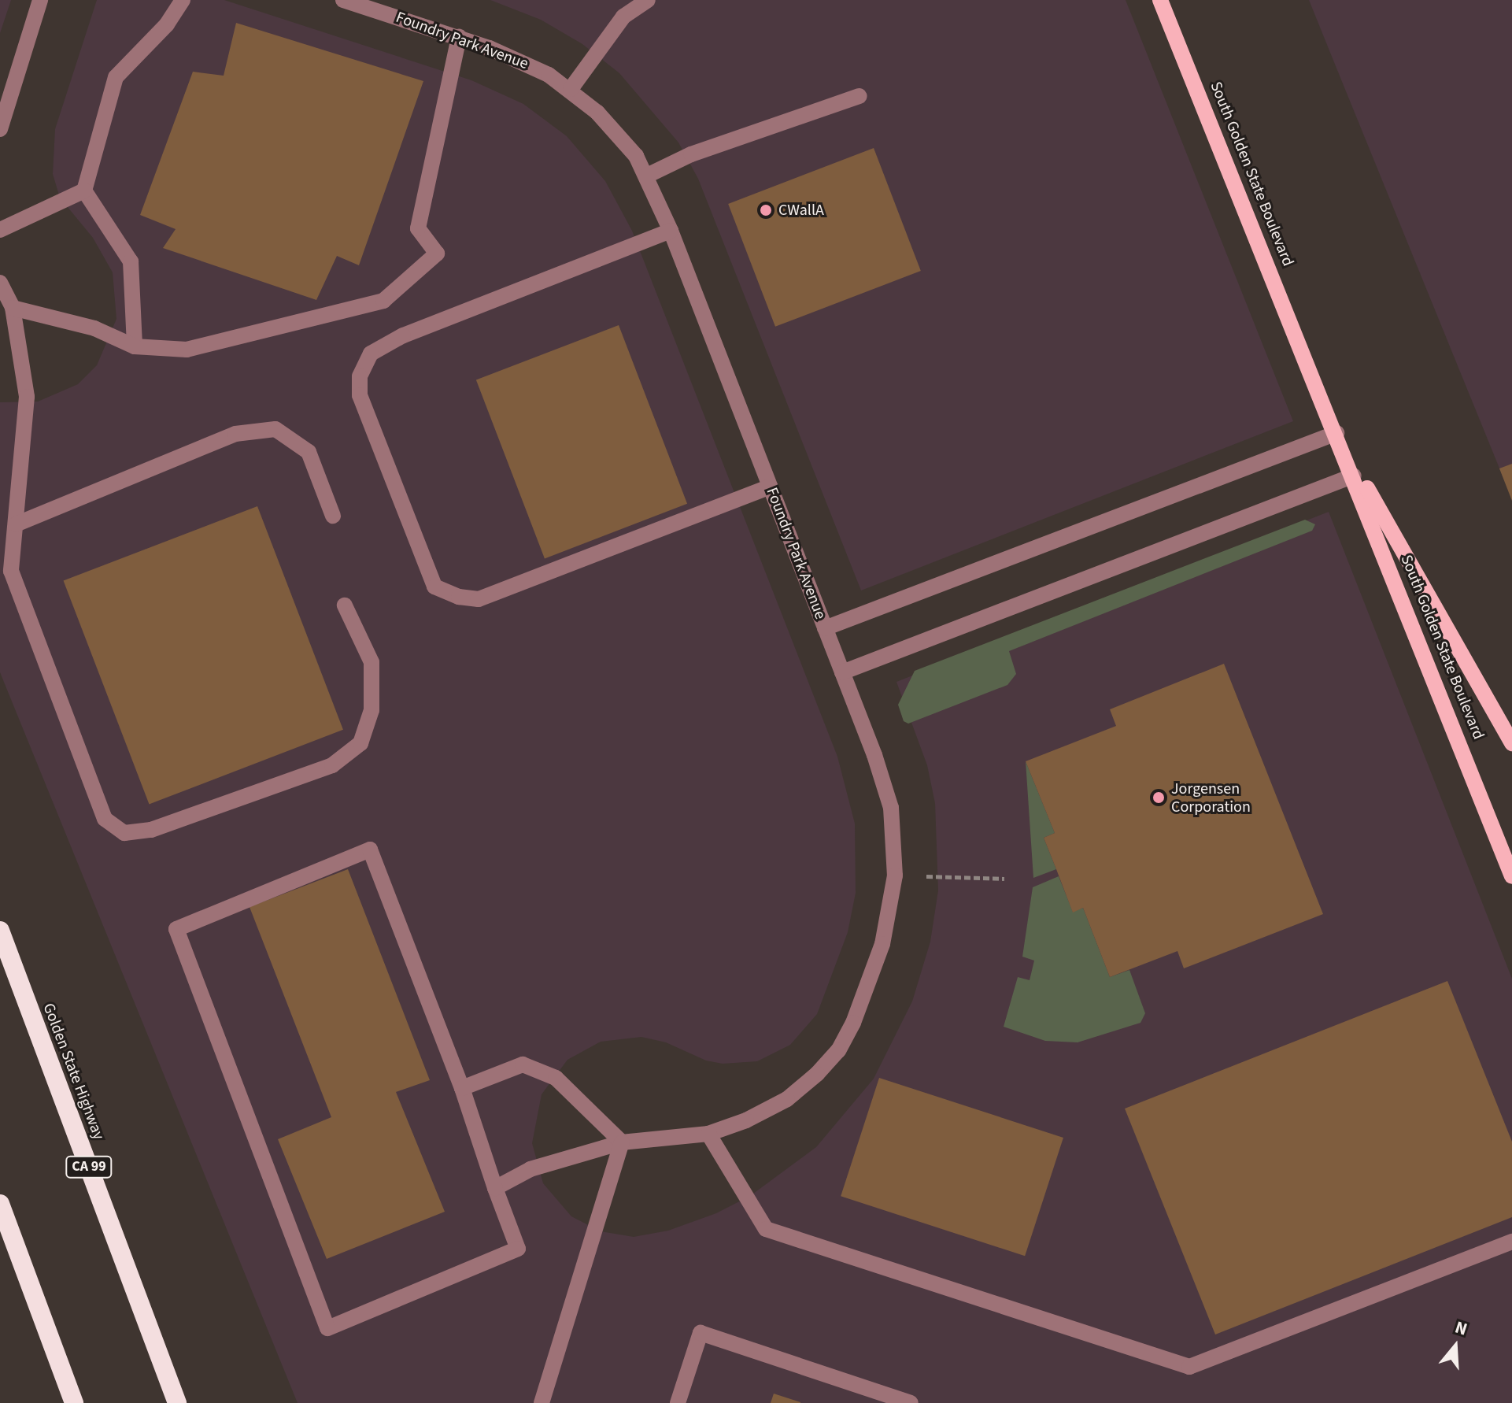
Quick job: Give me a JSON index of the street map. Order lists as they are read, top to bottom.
{
  "streets": {
    "highway": ["Golden State Highway", "CA 99"],
    "main road": ["South Golden State Boulevard"],
    "street": ["Foundry Park Avenue"]
  },
  "places": ["CWallA", "Jorgensen Corporation"],
  "north": "top"
}
